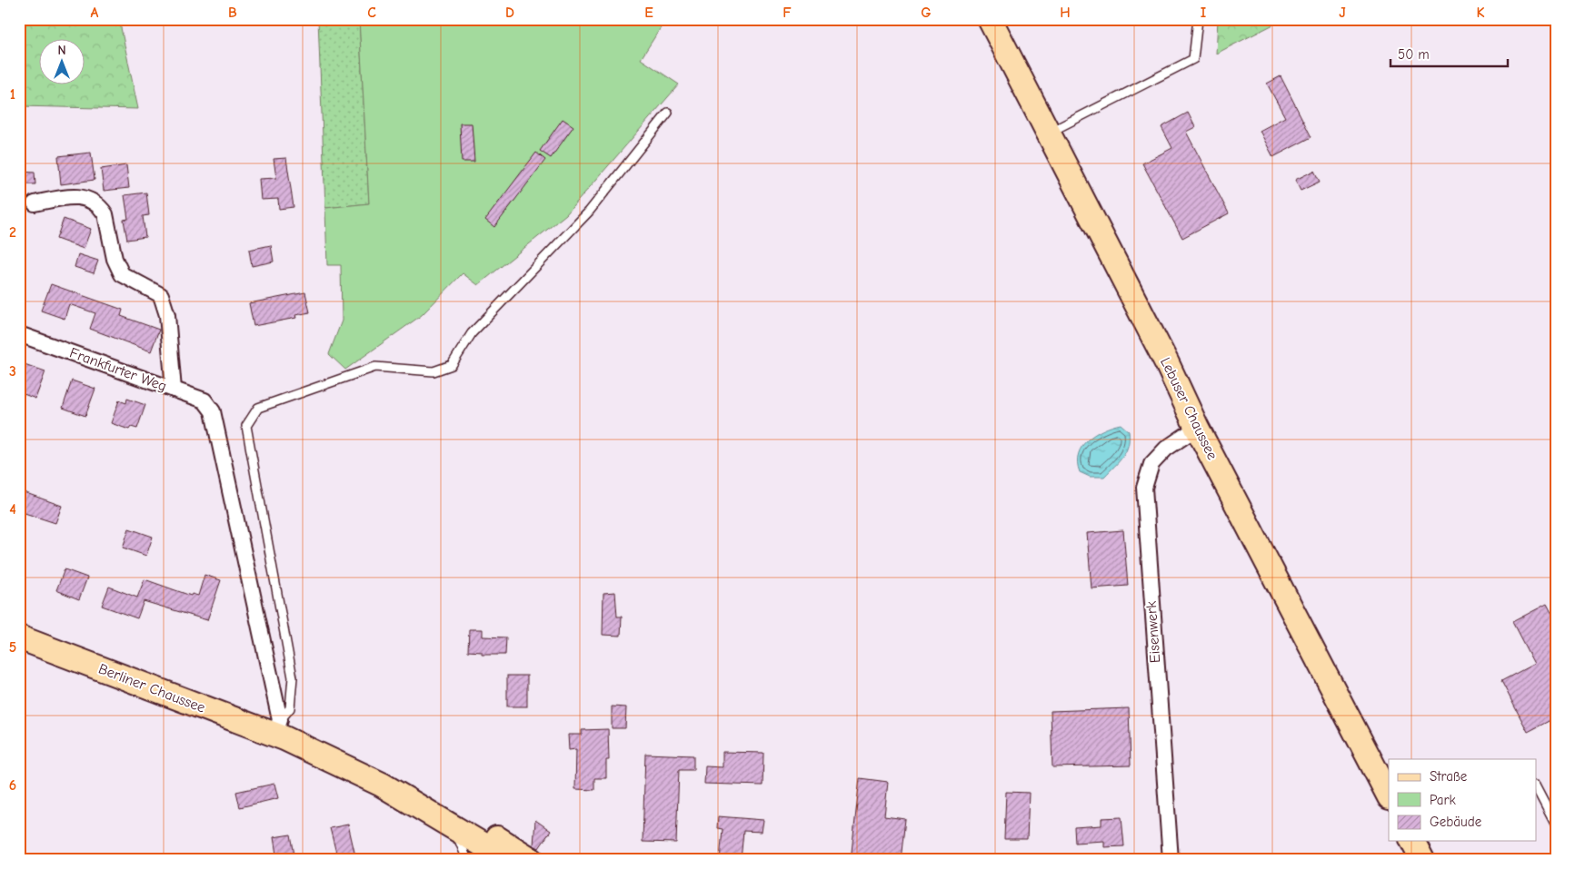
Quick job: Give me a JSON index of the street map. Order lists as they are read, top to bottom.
{
  "streets": {
    "main road": ["Lebuser Chaussee", "Berliner Chaussee"],
    "street": ["Frankfurter Weg", "Eisenwerk"]
  },
  "crossings": [
    ["Frankfurter Weg", "Berliner Chaussee"],
    ["Lebuser Chaussee", "Eisenwerk"]
  ],
  "legend": ["Straße", "Park", "Gebäude"],
  "scale_bar": "50 m",
  "north": "top",
  "grid": {
    "columns": [
      "A",
      "B",
      "C",
      "D",
      "E",
      "F",
      "G",
      "H",
      "I",
      "J",
      "K"
    ],
    "rows": [
      "1",
      "2",
      "3",
      "4",
      "5",
      "6"
    ]
  }
}
